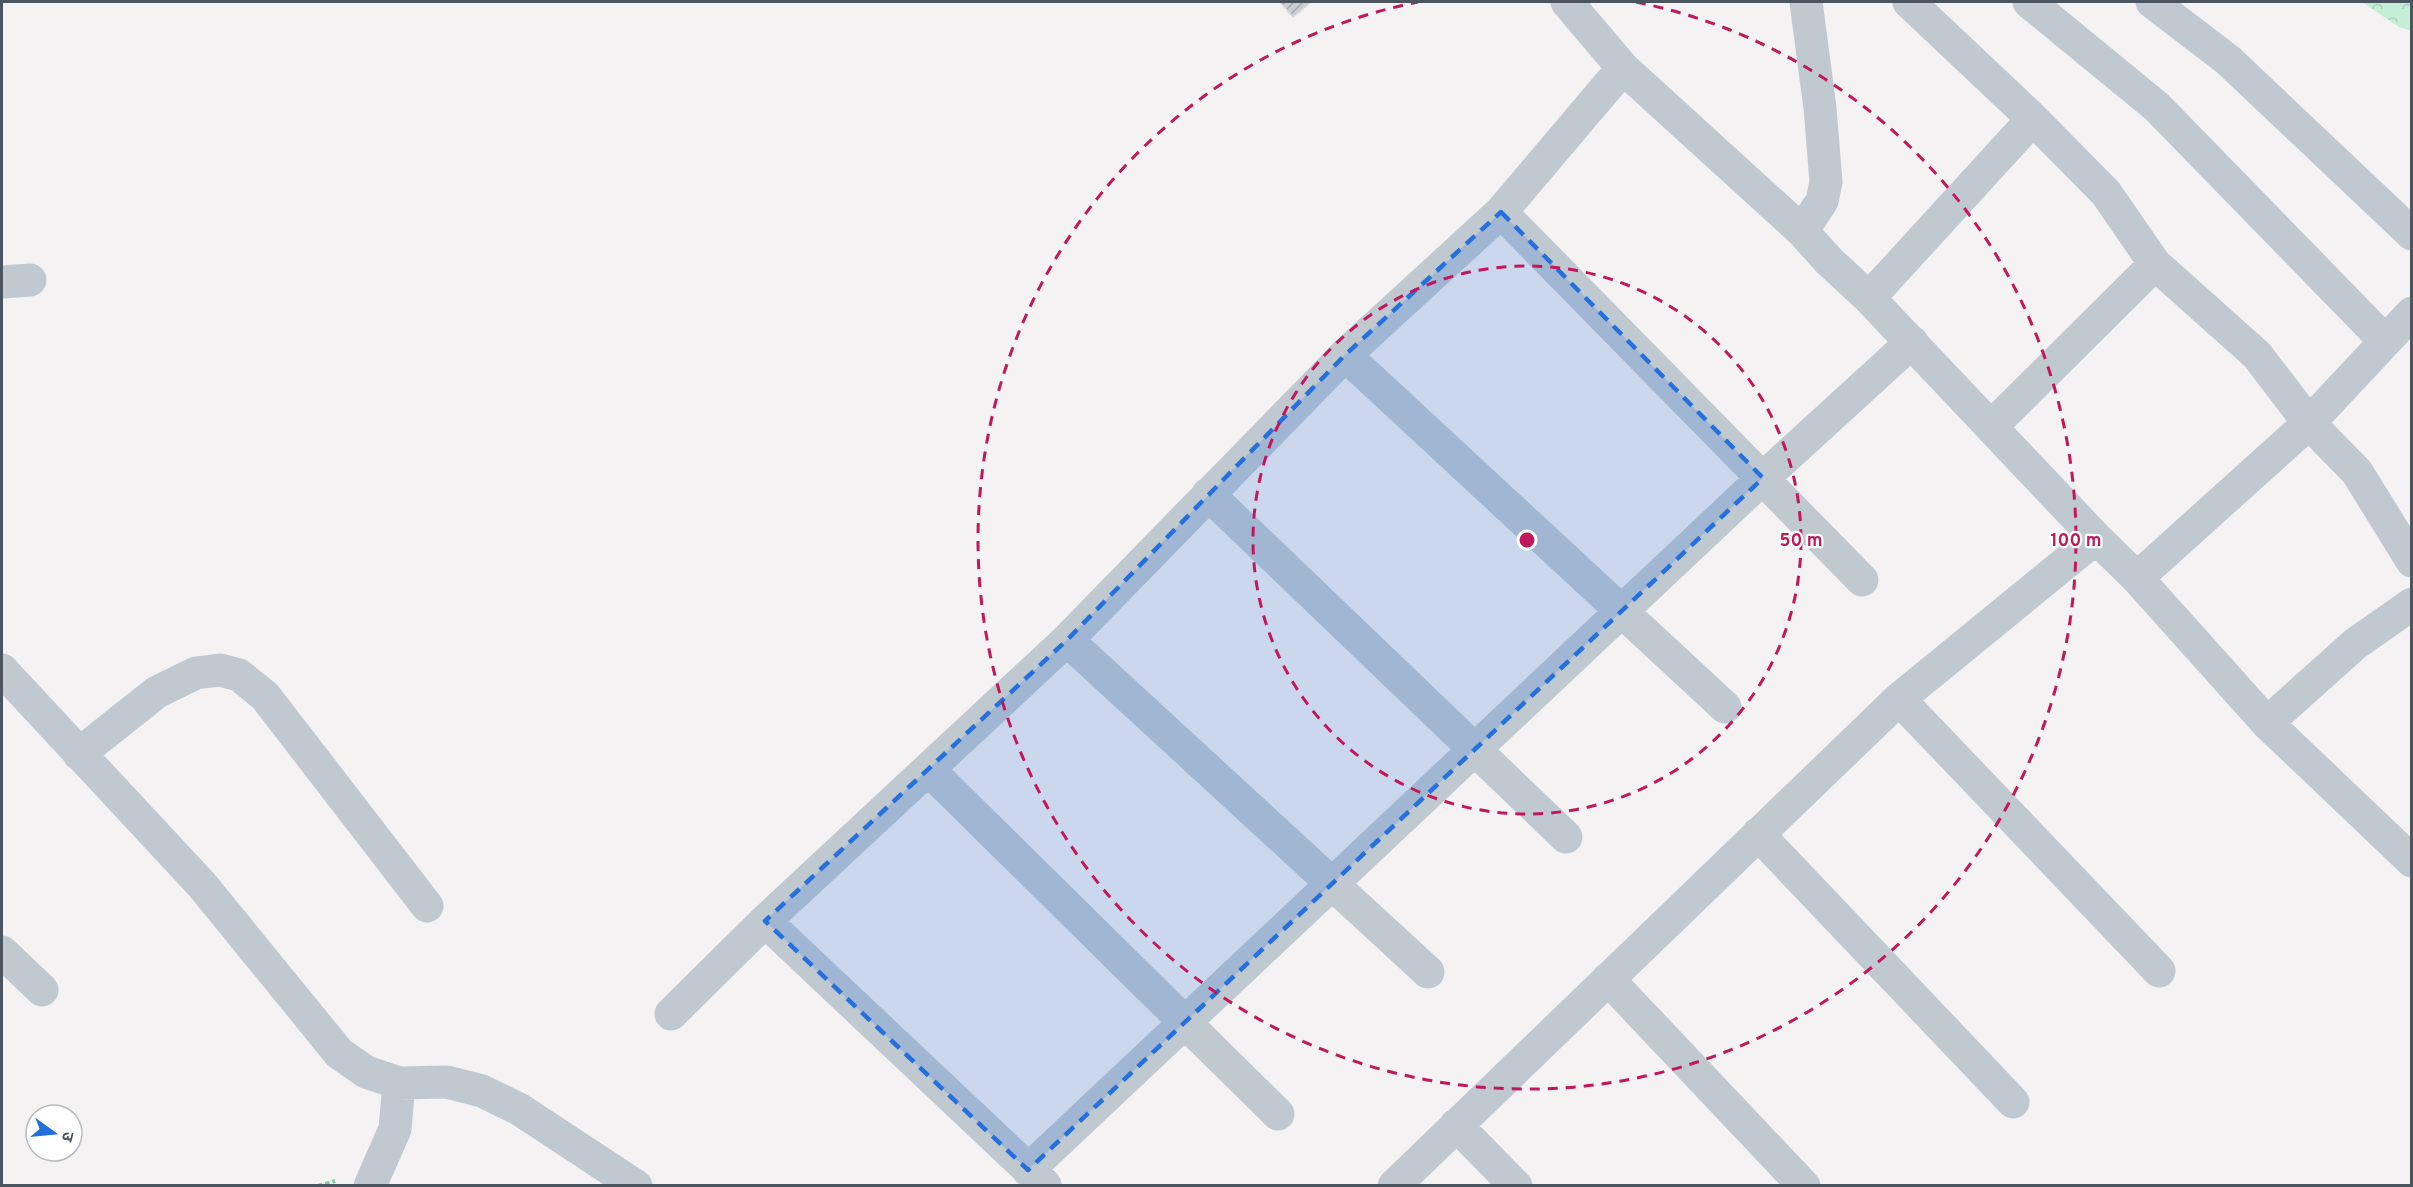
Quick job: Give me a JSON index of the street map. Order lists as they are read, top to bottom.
{
  "north": "right",
  "rings": ["50 m", "100 m"]
}
